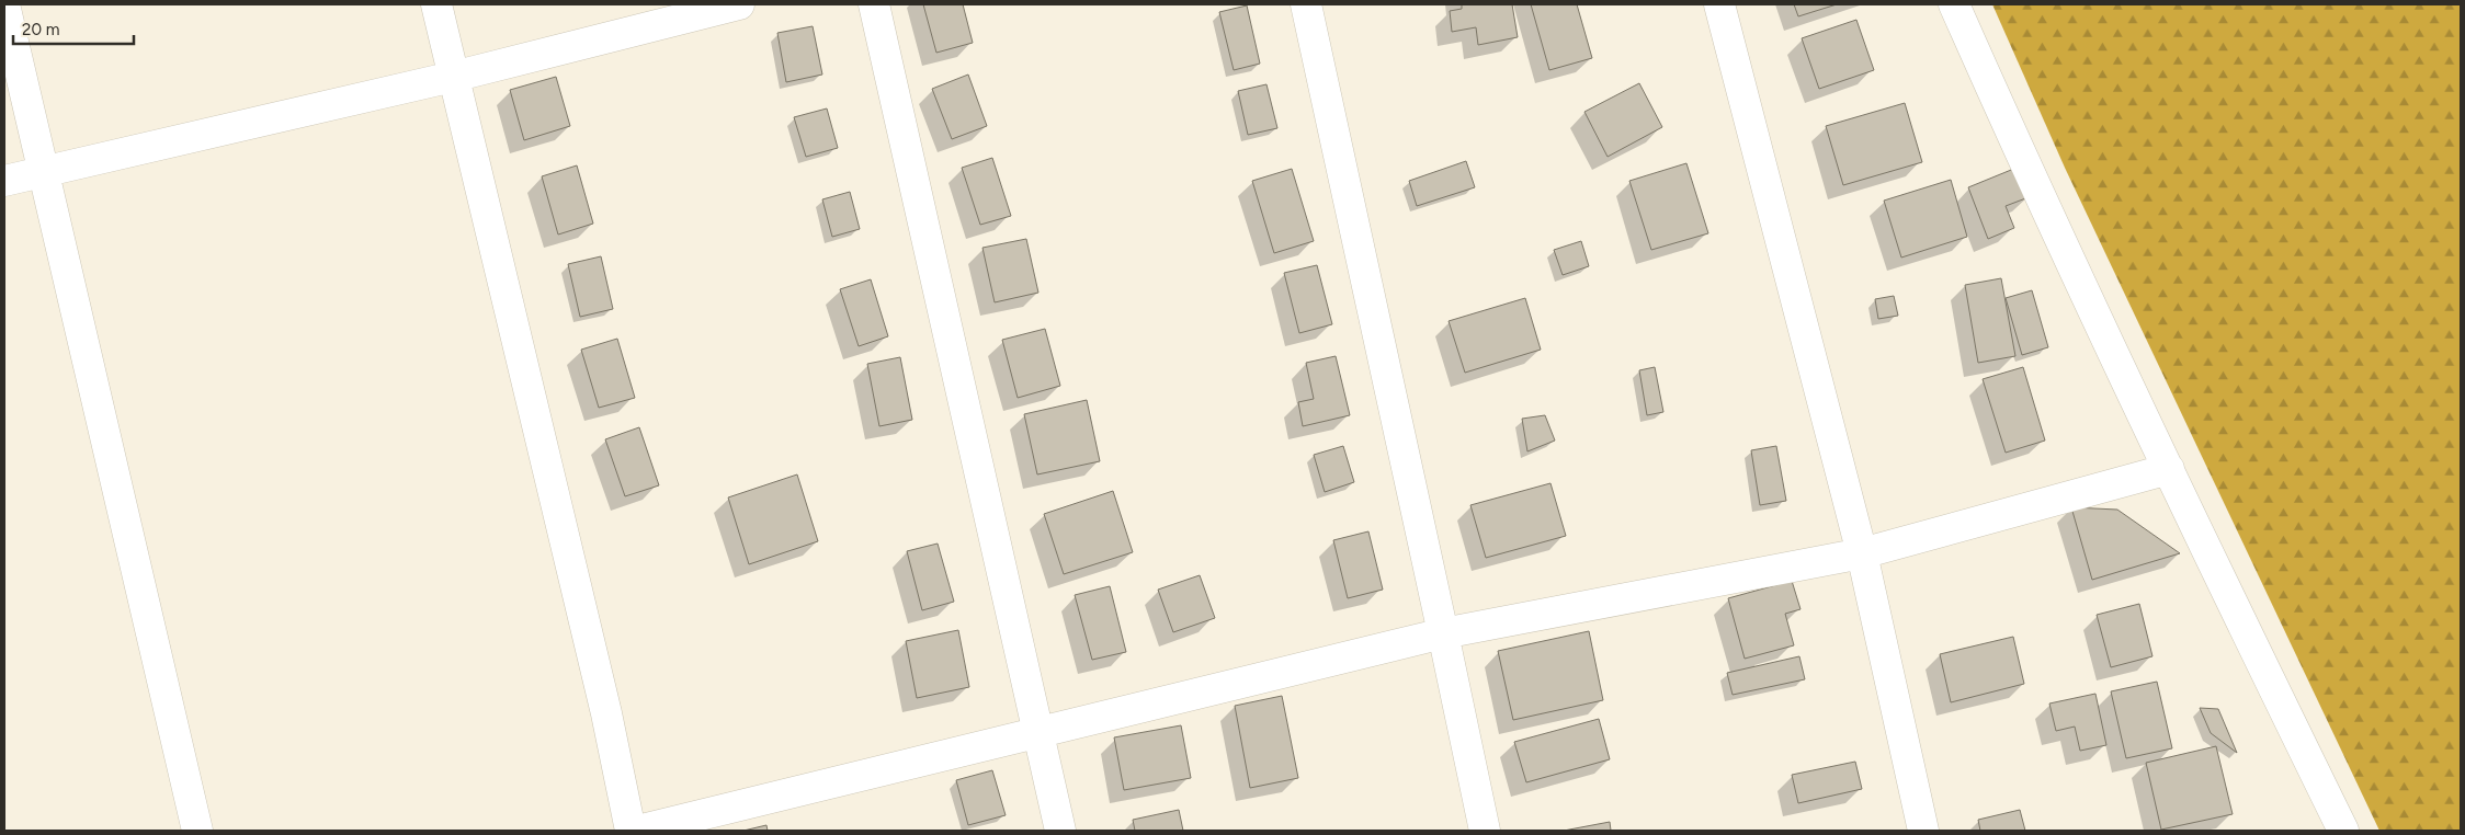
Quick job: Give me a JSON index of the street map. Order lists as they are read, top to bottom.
{
  "scale_bar": "20 m"
}
